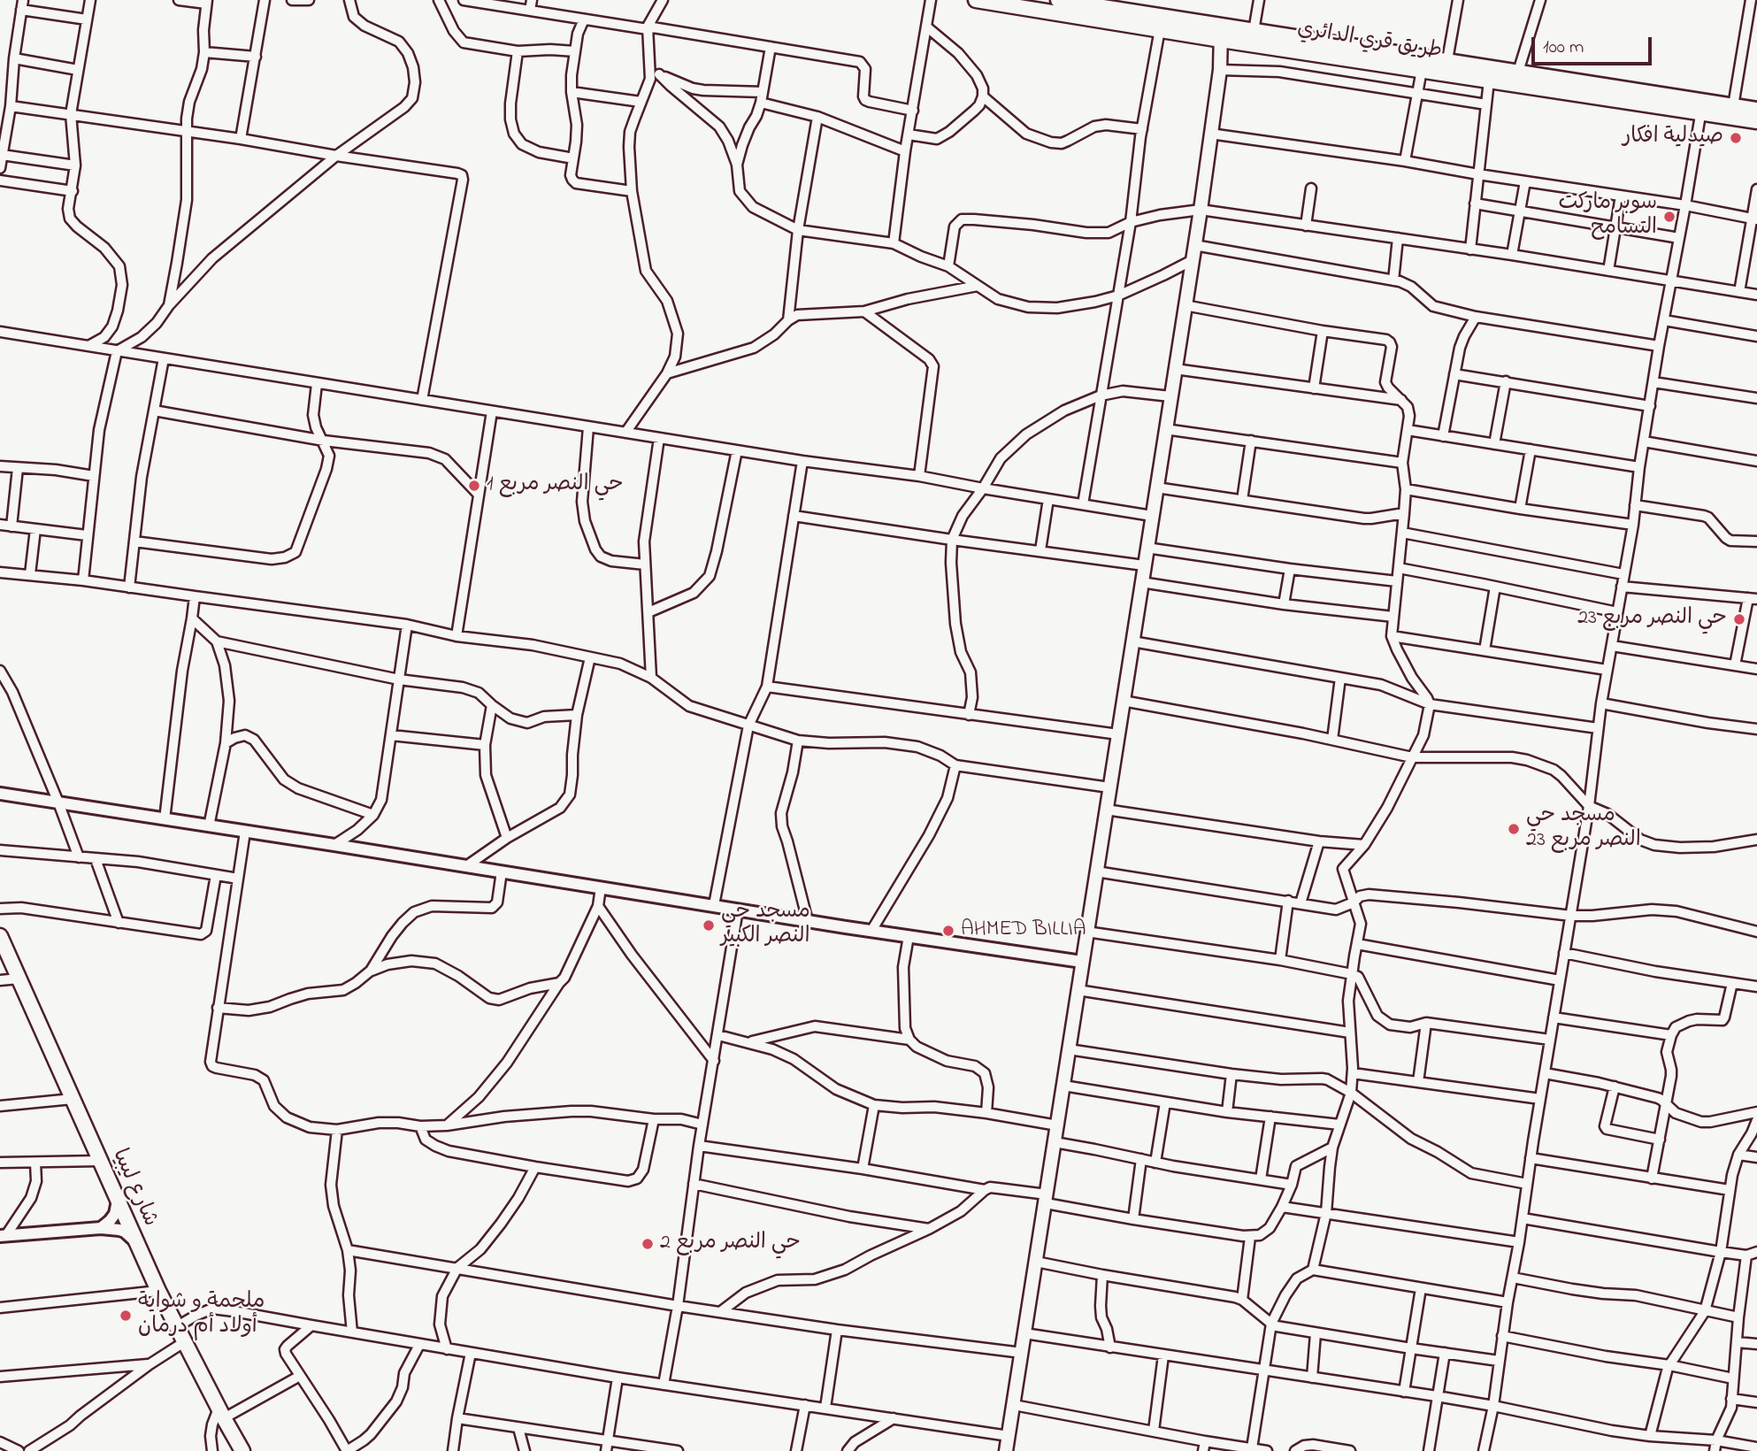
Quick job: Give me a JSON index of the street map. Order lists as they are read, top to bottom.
{
  "streets": {
    "highway": ["طريق قري الدائري", "شارع ليبيا"]
  },
  "places": [
    "صيدلية افكار",
    "سوبر ماركت التسامح",
    "حي النصر مربع 1",
    "حي النصر مربع 23",
    "مسجد حي النصر مربع 23",
    "مسجد حي النصر الكبير",
    "AHMED BILLIA",
    "حي النصر مربع 2",
    "ملحمة و شواية أولاد أم درمان"
  ],
  "scale_bar": "100 m"
}
